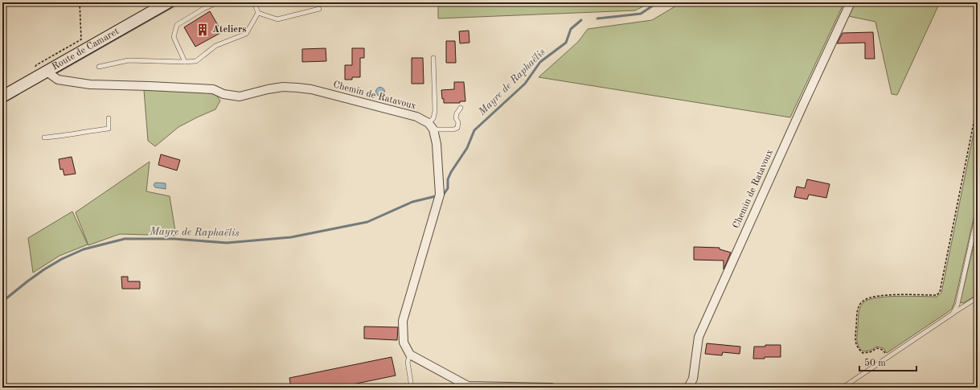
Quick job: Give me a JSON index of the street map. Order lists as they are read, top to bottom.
{
  "streets": {
    "main road": ["Route de Camaret"],
    "street": ["Chemin de Ratavoux"]
  },
  "crossings": [
    ["Route de Camaret", "Chemin de Ratavoux"]
  ],
  "water": ["Mayre de Raphaëlis"],
  "places": {
    "building": ["Ateliers"]
  },
  "scale_bar": "50 m"
}
